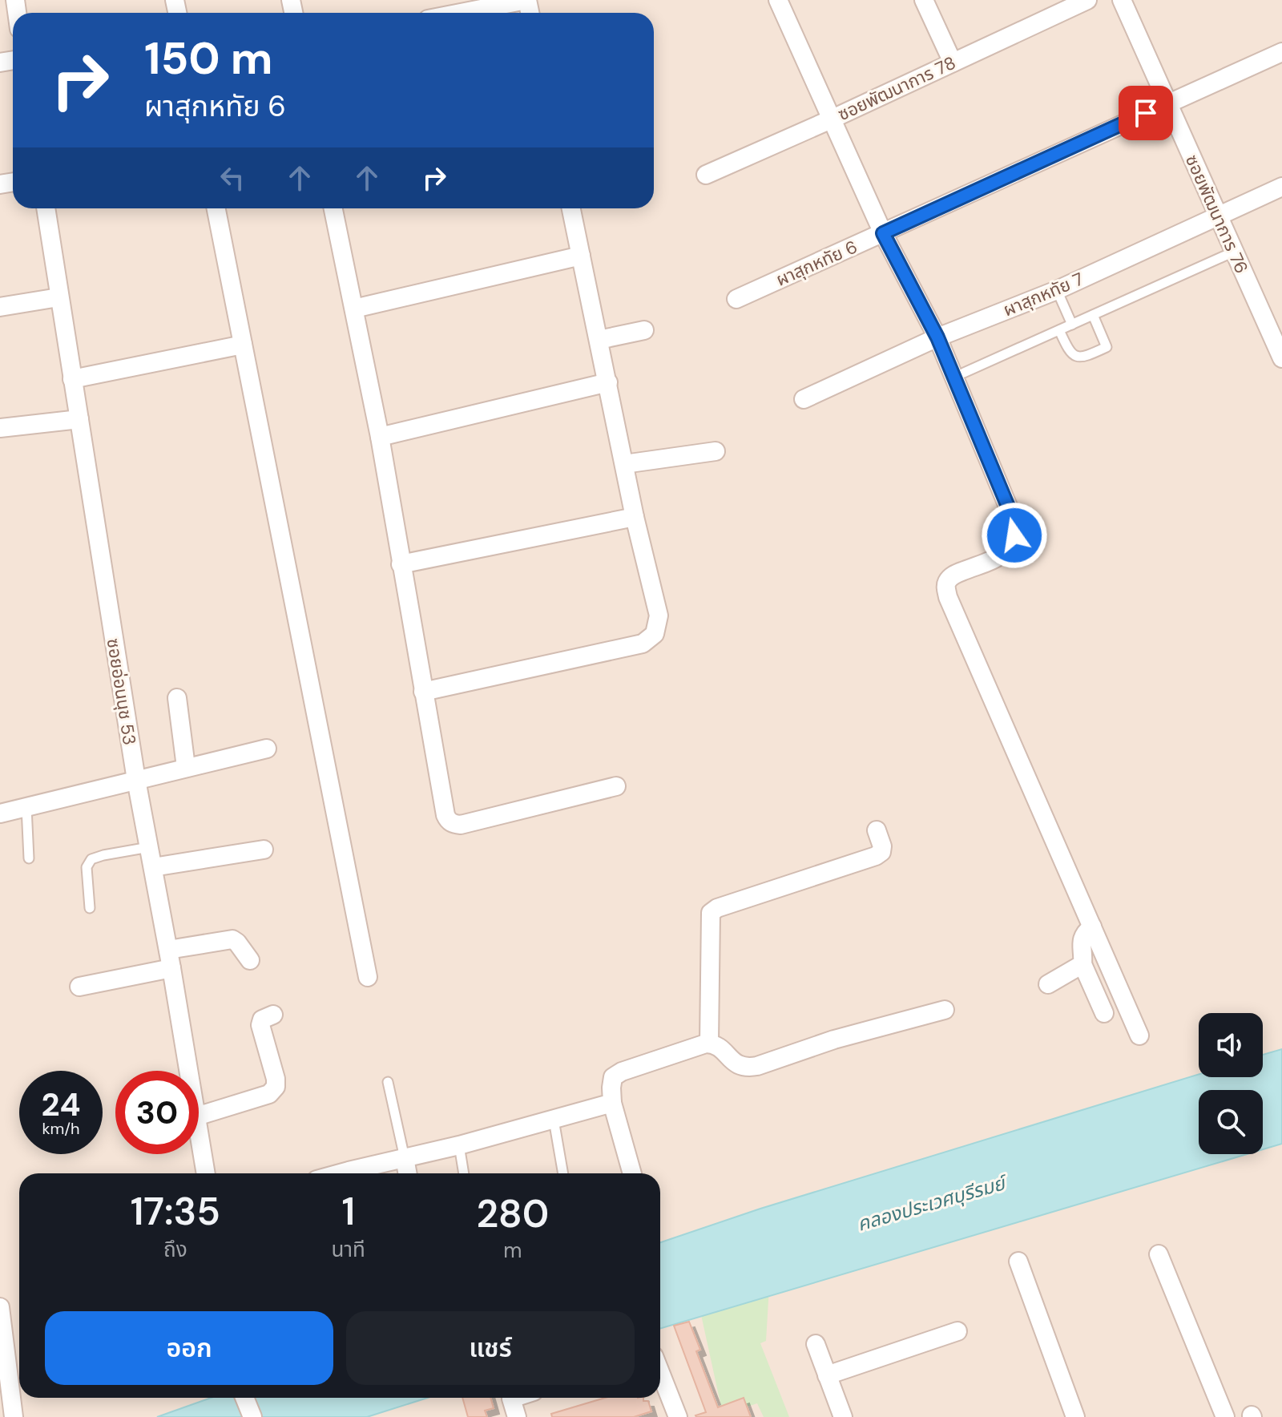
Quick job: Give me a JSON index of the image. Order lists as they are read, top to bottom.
{
  "streets": {
    "street": [
      "ซอยพัฒนาการ 78",
      "ซอยพัฒนาการ 76",
      "ผาสุกหทัย 6",
      "ผาสุกหทัย 7",
      "ซอยอ่อนนุช 53"
    ]
  },
  "crossings": [
    ["ซอยพัฒนาการ 76", "ผาสุกหทัย 6"],
    ["ซอยพัฒนาการ 76", "ผาสุกหทัย 7"]
  ],
  "water": ["คลองประเวศบุรีรมย์"],
  "page": {
    "turn": ["150 m", "ผาสุกหทัย 6"],
    "speed": "24 km/h",
    "limit": "30",
    "eta": [
      "17:35",
      "ถึง",
      "1",
      "นาที",
      "280",
      "m"
    ],
    "buttons": ["ออก", "แชร์"]
  }
}
